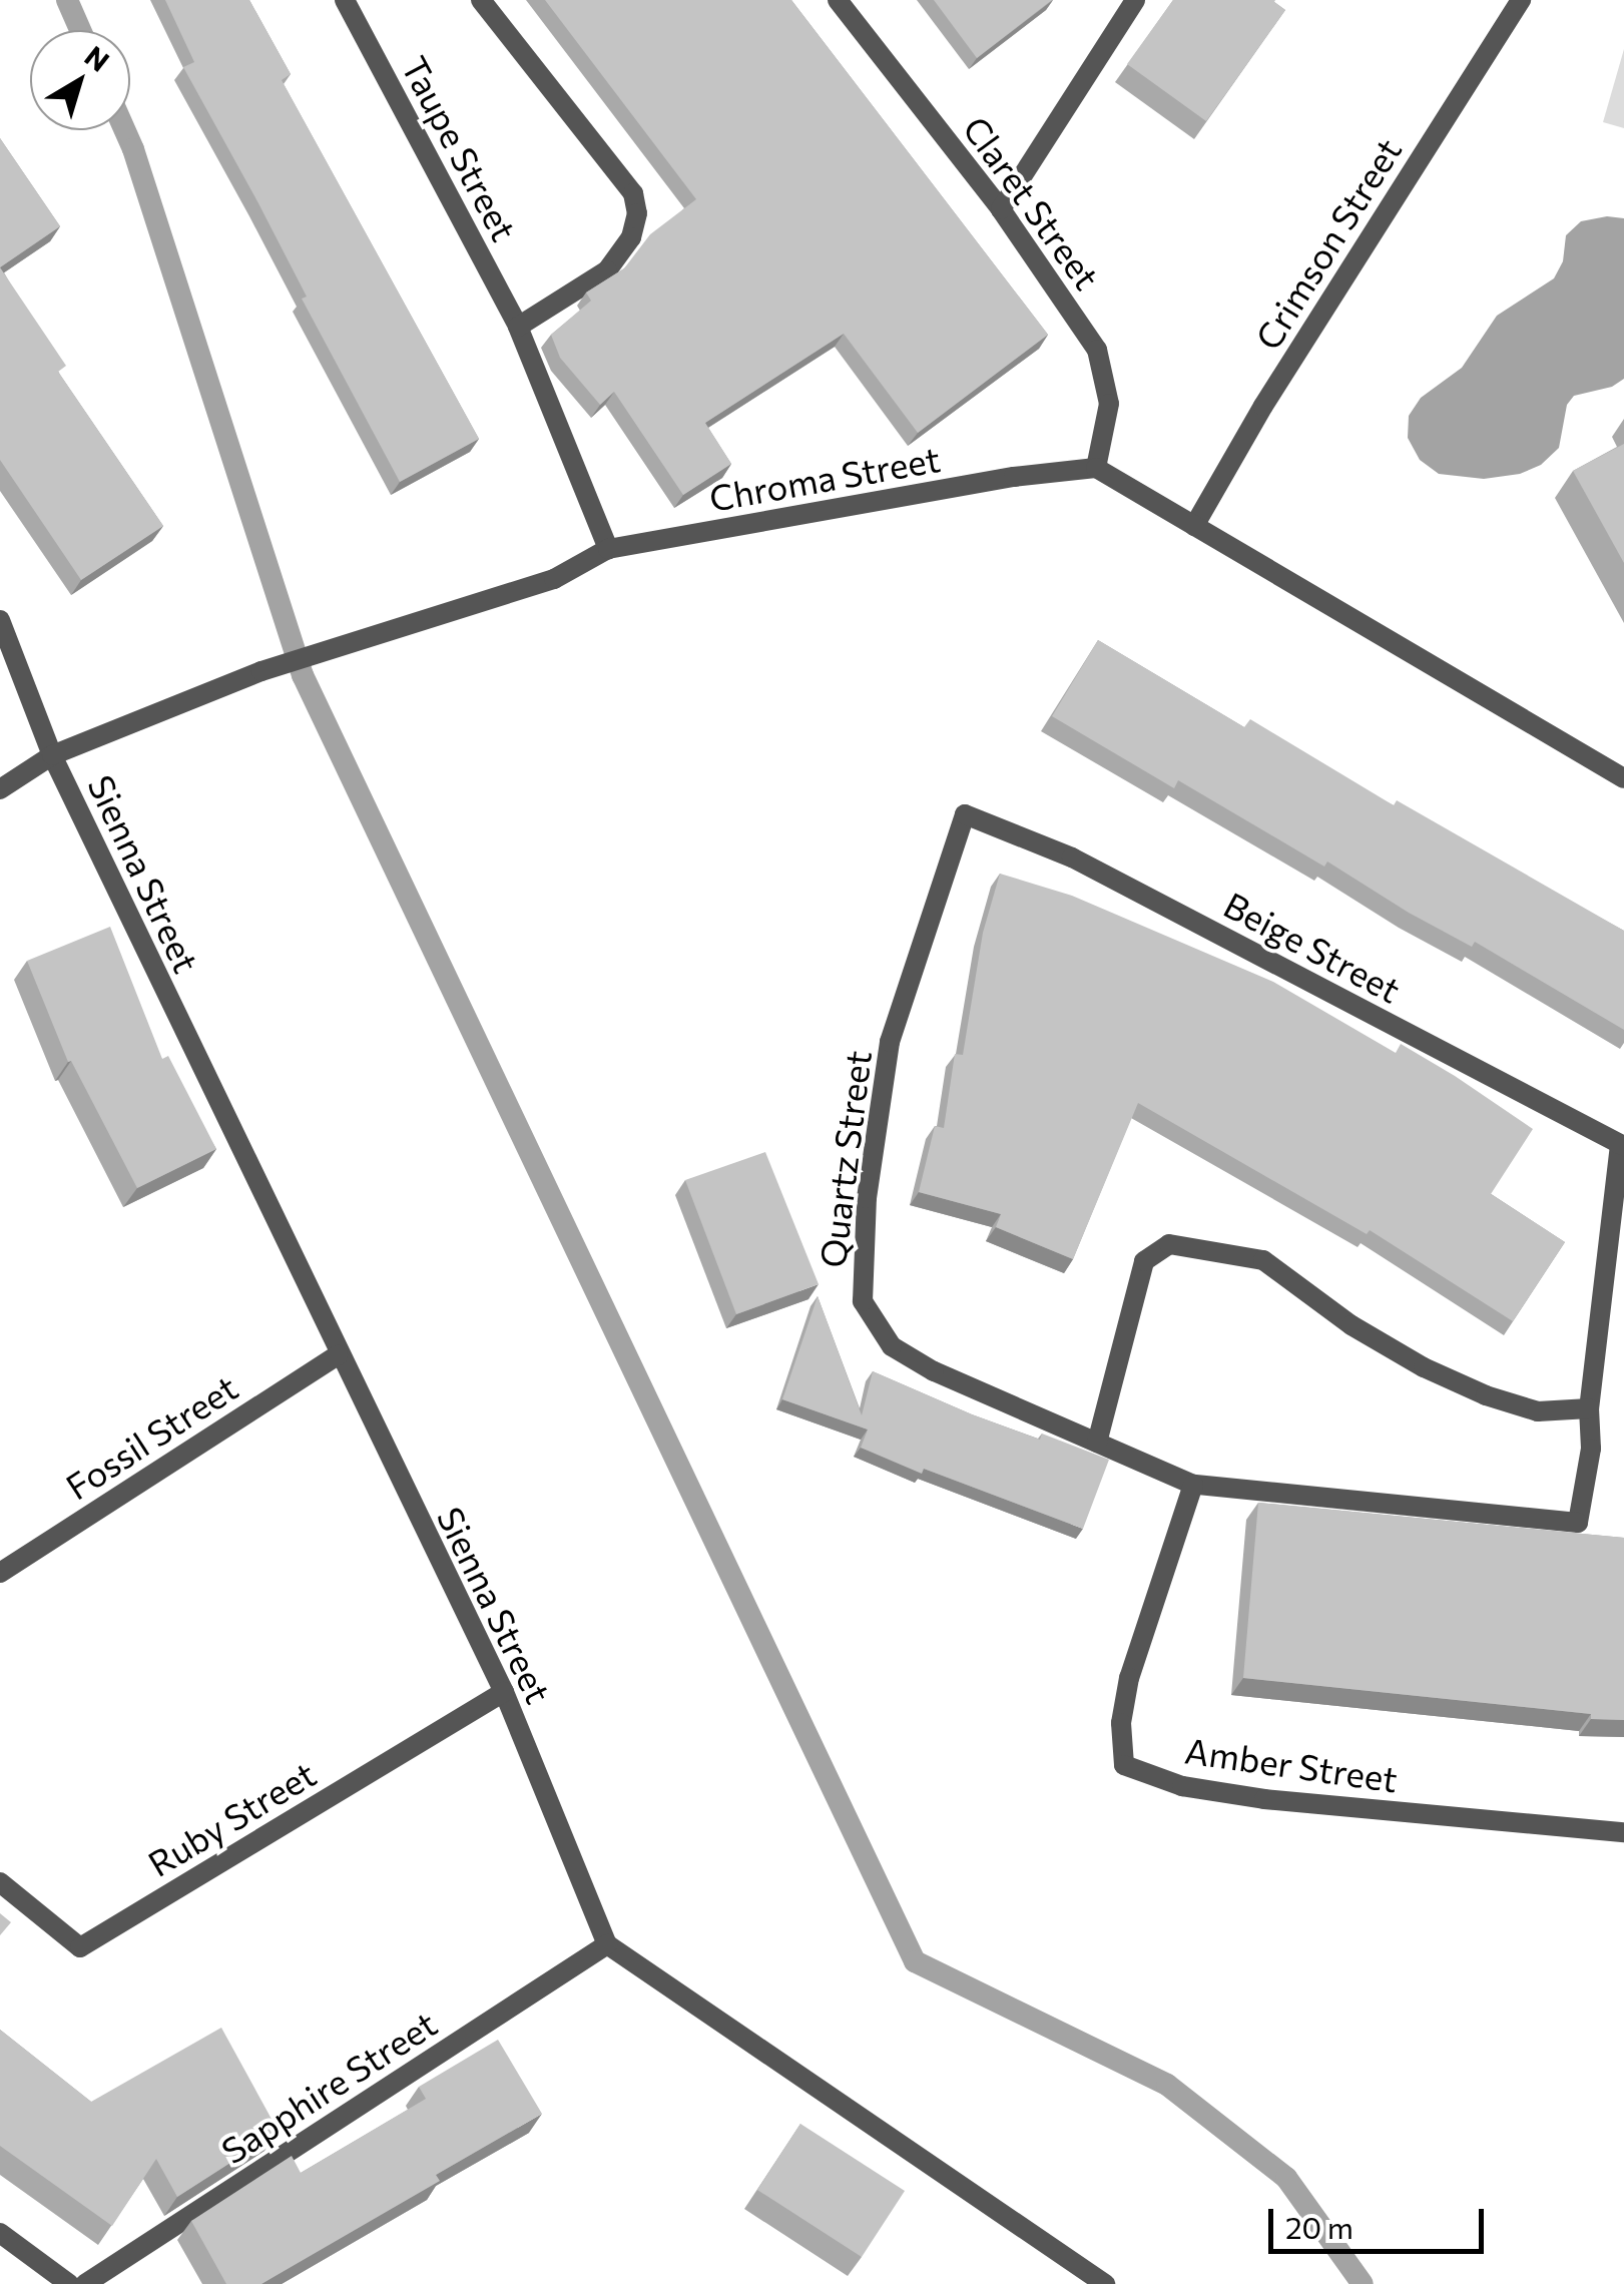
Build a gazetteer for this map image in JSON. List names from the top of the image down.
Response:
{
  "streets": {
    "street": [
      "Taupe Street",
      "Claret Street",
      "Crimson Street",
      "Chroma Street",
      "Sienna Street",
      "Beige Street",
      "Quartz Street",
      "Fossil Street",
      "Amber Street",
      "Ruby Street",
      "Sapphire Street"
    ]
  },
  "crossings": [
    ["Taupe Street", "Chroma Street"],
    ["Claret Street", "Chroma Street"],
    ["Chroma Street", "Sienna Street"],
    ["Sienna Street", "Fossil Street"],
    ["Sienna Street", "Ruby Street"],
    ["Sienna Street", "Sapphire Street"],
    ["Beige Street", "Quartz Street"],
    ["Quartz Street", "Amber Street"]
  ],
  "scale_bar": "20 m",
  "north": "top right"
}
